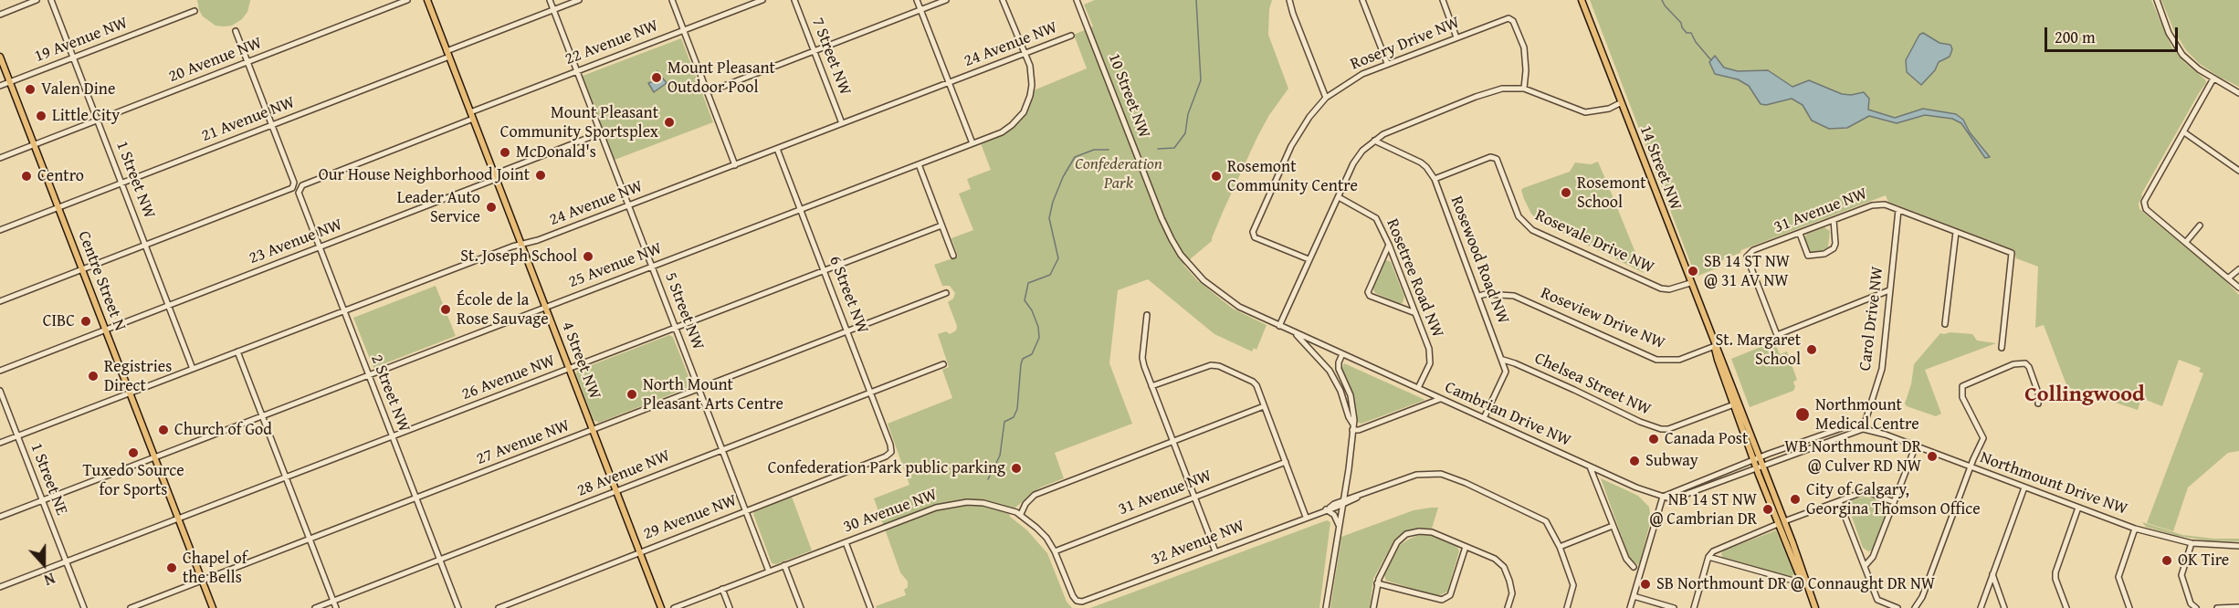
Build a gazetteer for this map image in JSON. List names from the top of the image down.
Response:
{
  "streets": {
    "main road": ["14 Street NW", "Centre Street N", "4 Street NW"],
    "street": [
      "19 Avenue NW",
      "22 Avenue NW",
      "Rosery Drive NW",
      "24 Avenue NW",
      "7 Street NW",
      "20 Avenue NW",
      "10 Street NW",
      "21 Avenue NW",
      "1 Street NW",
      "31 Avenue NW",
      "23 Avenue NW",
      "Rosevale Drive NW",
      "Rosewood Road NW",
      "25 Avenue NW",
      "Rosetree Road NW",
      "6 Street NW",
      "5 Street NW",
      "Roseview Drive NW",
      "Carol Drive NW",
      "26 Avenue NW",
      "Chelsea Street NW",
      "2 Street NW",
      "Cambrian Drive NW",
      "27 Avenue NW",
      "28 Avenue NW",
      "1 Street NE",
      "Northmount Drive NW",
      "30 Avenue NW",
      "29 Avenue NW",
      "32 Avenue NW"
    ]
  },
  "crossings": [
    ["19 Avenue NW", "1 Street NW"],
    ["19 Avenue NW", "Centre Street N"],
    ["22 Avenue NW", "5 Street NW"],
    ["22 Avenue NW", "4 Street NW"],
    ["24 Avenue NW", "7 Street NW"],
    ["24 Avenue NW", "1 Street NW"],
    ["24 Avenue NW", "25 Avenue NW"],
    ["24 Avenue NW", "Centre Street N"],
    ["24 Avenue NW", "6 Street NW"],
    ["24 Avenue NW", "5 Street NW"],
    ["24 Avenue NW", "4 Street NW"],
    ["24 Avenue NW", "2 Street NW"],
    ["24 Avenue NW", "1 Street NE"],
    ["20 Avenue NW", "1 Street NW"],
    ["20 Avenue NW", "Centre Street N"],
    ["10 Street NW", "Cambrian Drive NW"],
    ["10 Street NW", "32 Avenue NW"],
    ["21 Avenue NW", "1 Street NW"],
    ["21 Avenue NW", "Centre Street N"],
    ["21 Avenue NW", "5 Street NW"],
    ["21 Avenue NW", "4 Street NW"],
    ["14 Street NW", "Rosevale Drive NW"],
    ["14 Street NW", "Roseview Drive NW"],
    ["14 Street NW", "Chelsea Street NW"],
    ["14 Street NW", "Northmount Drive NW"],
    ["1 Street NW", "23 Avenue NW"],
    ["31 Avenue NW", "Carol Drive NW"],
    ["31 Avenue NW", "32 Avenue NW"],
    ["23 Avenue NW", "Centre Street N"],
    ["23 Avenue NW", "5 Street NW"],
    ["23 Avenue NW", "4 Street NW"],
    ["23 Avenue NW", "2 Street NW"],
    ["Rosevale Drive NW", "Rosewood Road NW"],
    ["Rosewood Road NW", "Roseview Drive NW"],
    ["Rosewood Road NW", "Chelsea Street NW"],
    ["Rosewood Road NW", "Cambrian Drive NW"],
    ["25 Avenue NW", "Centre Street N"],
    ["25 Avenue NW", "6 Street NW"],
    ["25 Avenue NW", "5 Street NW"],
    ["25 Avenue NW", "4 Street NW"],
    ["25 Avenue NW", "2 Street NW"],
    ["25 Avenue NW", "1 Street NE"],
    ["Rosetree Road NW", "Cambrian Drive NW"],
    ["Centre Street N", "26 Avenue NW"],
    ["Centre Street N", "27 Avenue NW"],
    ["6 Street NW", "26 Avenue NW"],
    ["6 Street NW", "27 Avenue NW"],
    ["6 Street NW", "28 Avenue NW"],
    ["6 Street NW", "29 Avenue NW"],
    ["5 Street NW", "26 Avenue NW"],
    ["5 Street NW", "27 Avenue NW"],
    ["5 Street NW", "28 Avenue NW"],
    ["5 Street NW", "30 Avenue NW"],
    ["5 Street NW", "29 Avenue NW"],
    ["Carol Drive NW", "Northmount Drive NW"],
    ["4 Street NW", "26 Avenue NW"],
    ["4 Street NW", "2 Street NW"],
    ["4 Street NW", "27 Avenue NW"],
    ["4 Street NW", "28 Avenue NW"],
    ["4 Street NW", "29 Avenue NW"],
    ["26 Avenue NW", "2 Street NW"],
    ["26 Avenue NW", "1 Street NE"],
    ["2 Street NW", "27 Avenue NW"],
    ["2 Street NW", "28 Avenue NW"],
    ["Cambrian Drive NW", "Northmount Drive NW"]
  ],
  "districts": ["Collingwood"],
  "parks": ["Confederation Park"],
  "places": [
    "Mount Pleasant Outdoor Pool",
    "Valen Dine",
    "Little City",
    "Mount Pleasant Community Sportsplex",
    "McDonald's",
    "Our House Neighborhood Joint",
    "Centro",
    "Rosemont Community Centre",
    "Rosemont School",
    "Leader Auto Service",
    "St. Joseph School",
    "SB 14 ST NW @ 31 AV NW",
    "École de la Rose Sauvage",
    "CIBC",
    "St. Margaret School",
    "Registries Direct",
    "North Mount Pleasant Arts Centre",
    "Northmount Medical Centre",
    "Church of God",
    "Canada Post",
    "Tuxedo Source for Sports",
    "WB Northmount DR @ Culver RD NW",
    "Subway",
    "Confederation Park public parking",
    "City of Calgary, Georgina Thomson Office",
    "NB 14 ST NW @ Cambrian DR",
    "OK Tire",
    "Chapel of the Bells",
    "SB Northmount DR @ Connaught DR NW"
  ],
  "scale_bar": "200 m",
  "north": "bottom"
}
